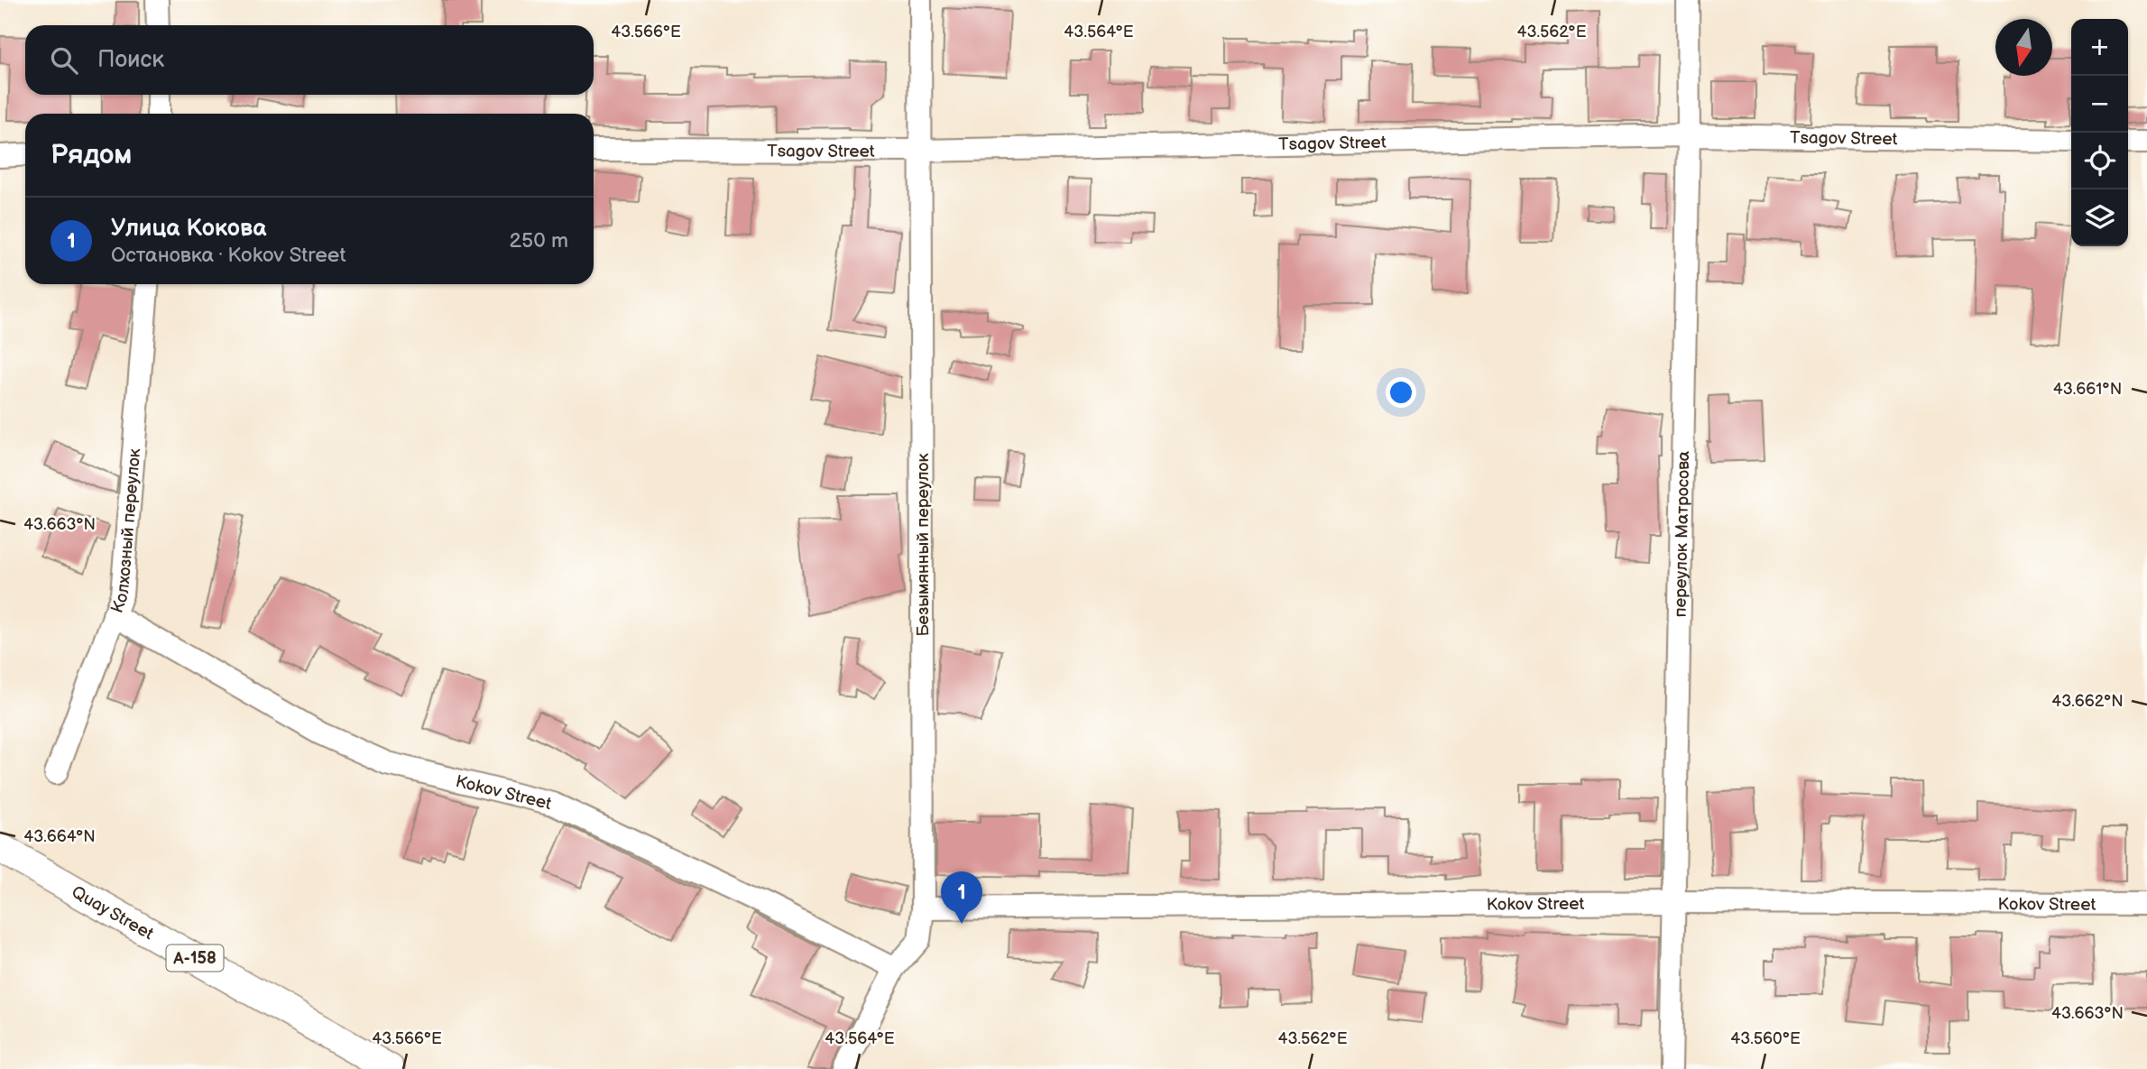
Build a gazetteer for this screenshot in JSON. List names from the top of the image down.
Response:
{
  "streets": {
    "main road": ["Quay Street", "А-158"],
    "street": [
      "Tsagov Street",
      "Колхозный переулок",
      "переулок Матросова",
      "Безымянный переулок",
      "Kokov Street"
    ]
  },
  "crossings": [
    ["Tsagov Street", "переулок Матросова"],
    ["Tsagov Street", "Безымянный переулок"],
    ["Колхозный переулок", "Kokov Street"],
    ["переулок Матросова", "Kokov Street"],
    ["Безымянный переулок", "Kokov Street"]
  ],
  "north": "bottom",
  "page": {
    "map_buttons": ["+", "−"],
    "search": "Поиск",
    "heading": "Рядом",
    "list": [
      {
        "mark": "1",
        "name": "Улица Кокова",
        "note": "Остановка · Kokov Street",
        "value": "250 m"
      }
    ],
    "pins": "1"
  },
  "coordinates": [
    "43.566°E",
    "43.564°E",
    "43.562°E",
    "43.661°N",
    "43.663°N",
    "43.662°N",
    "43.664°N",
    "43.560°E"
  ]
}
